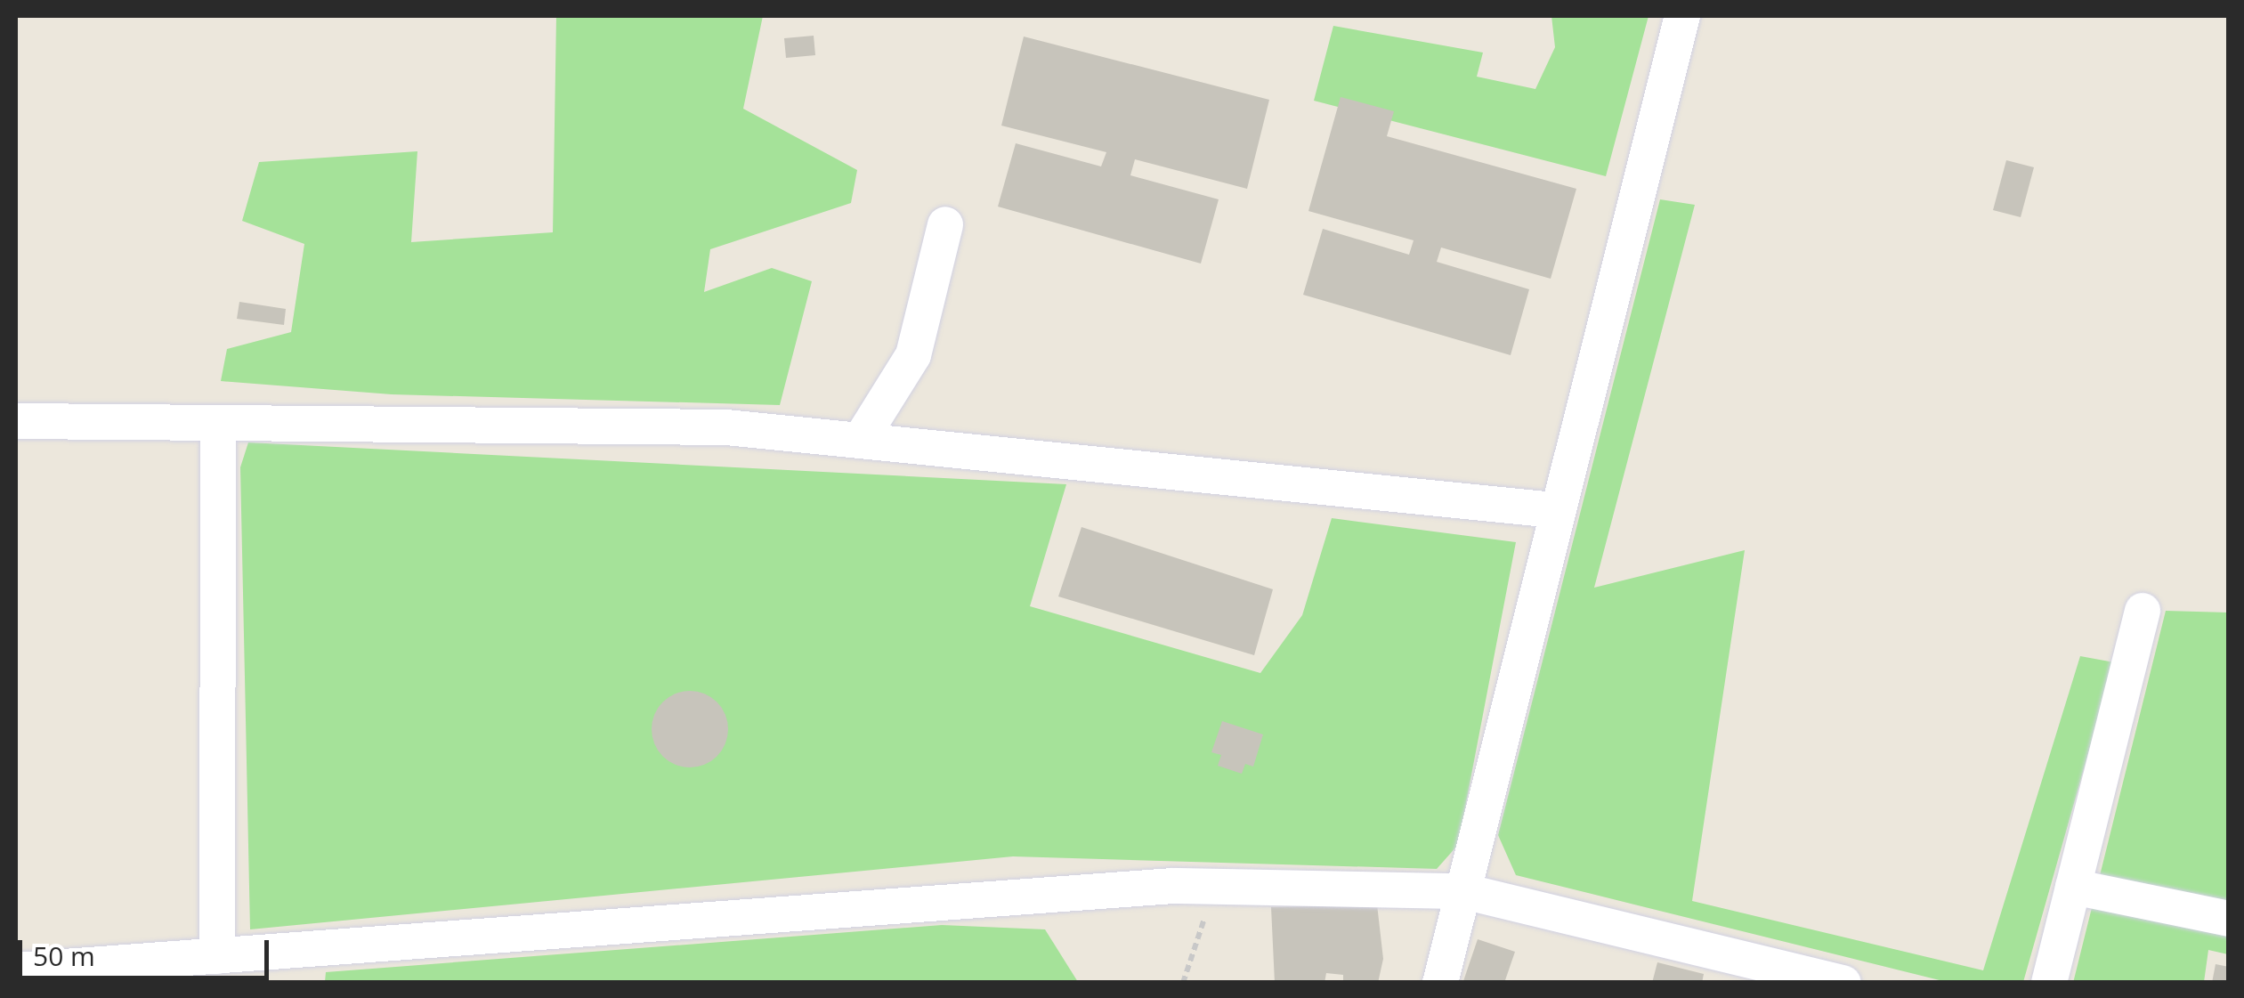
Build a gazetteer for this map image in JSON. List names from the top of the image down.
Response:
{
  "scale_bar": "50 m"
}
